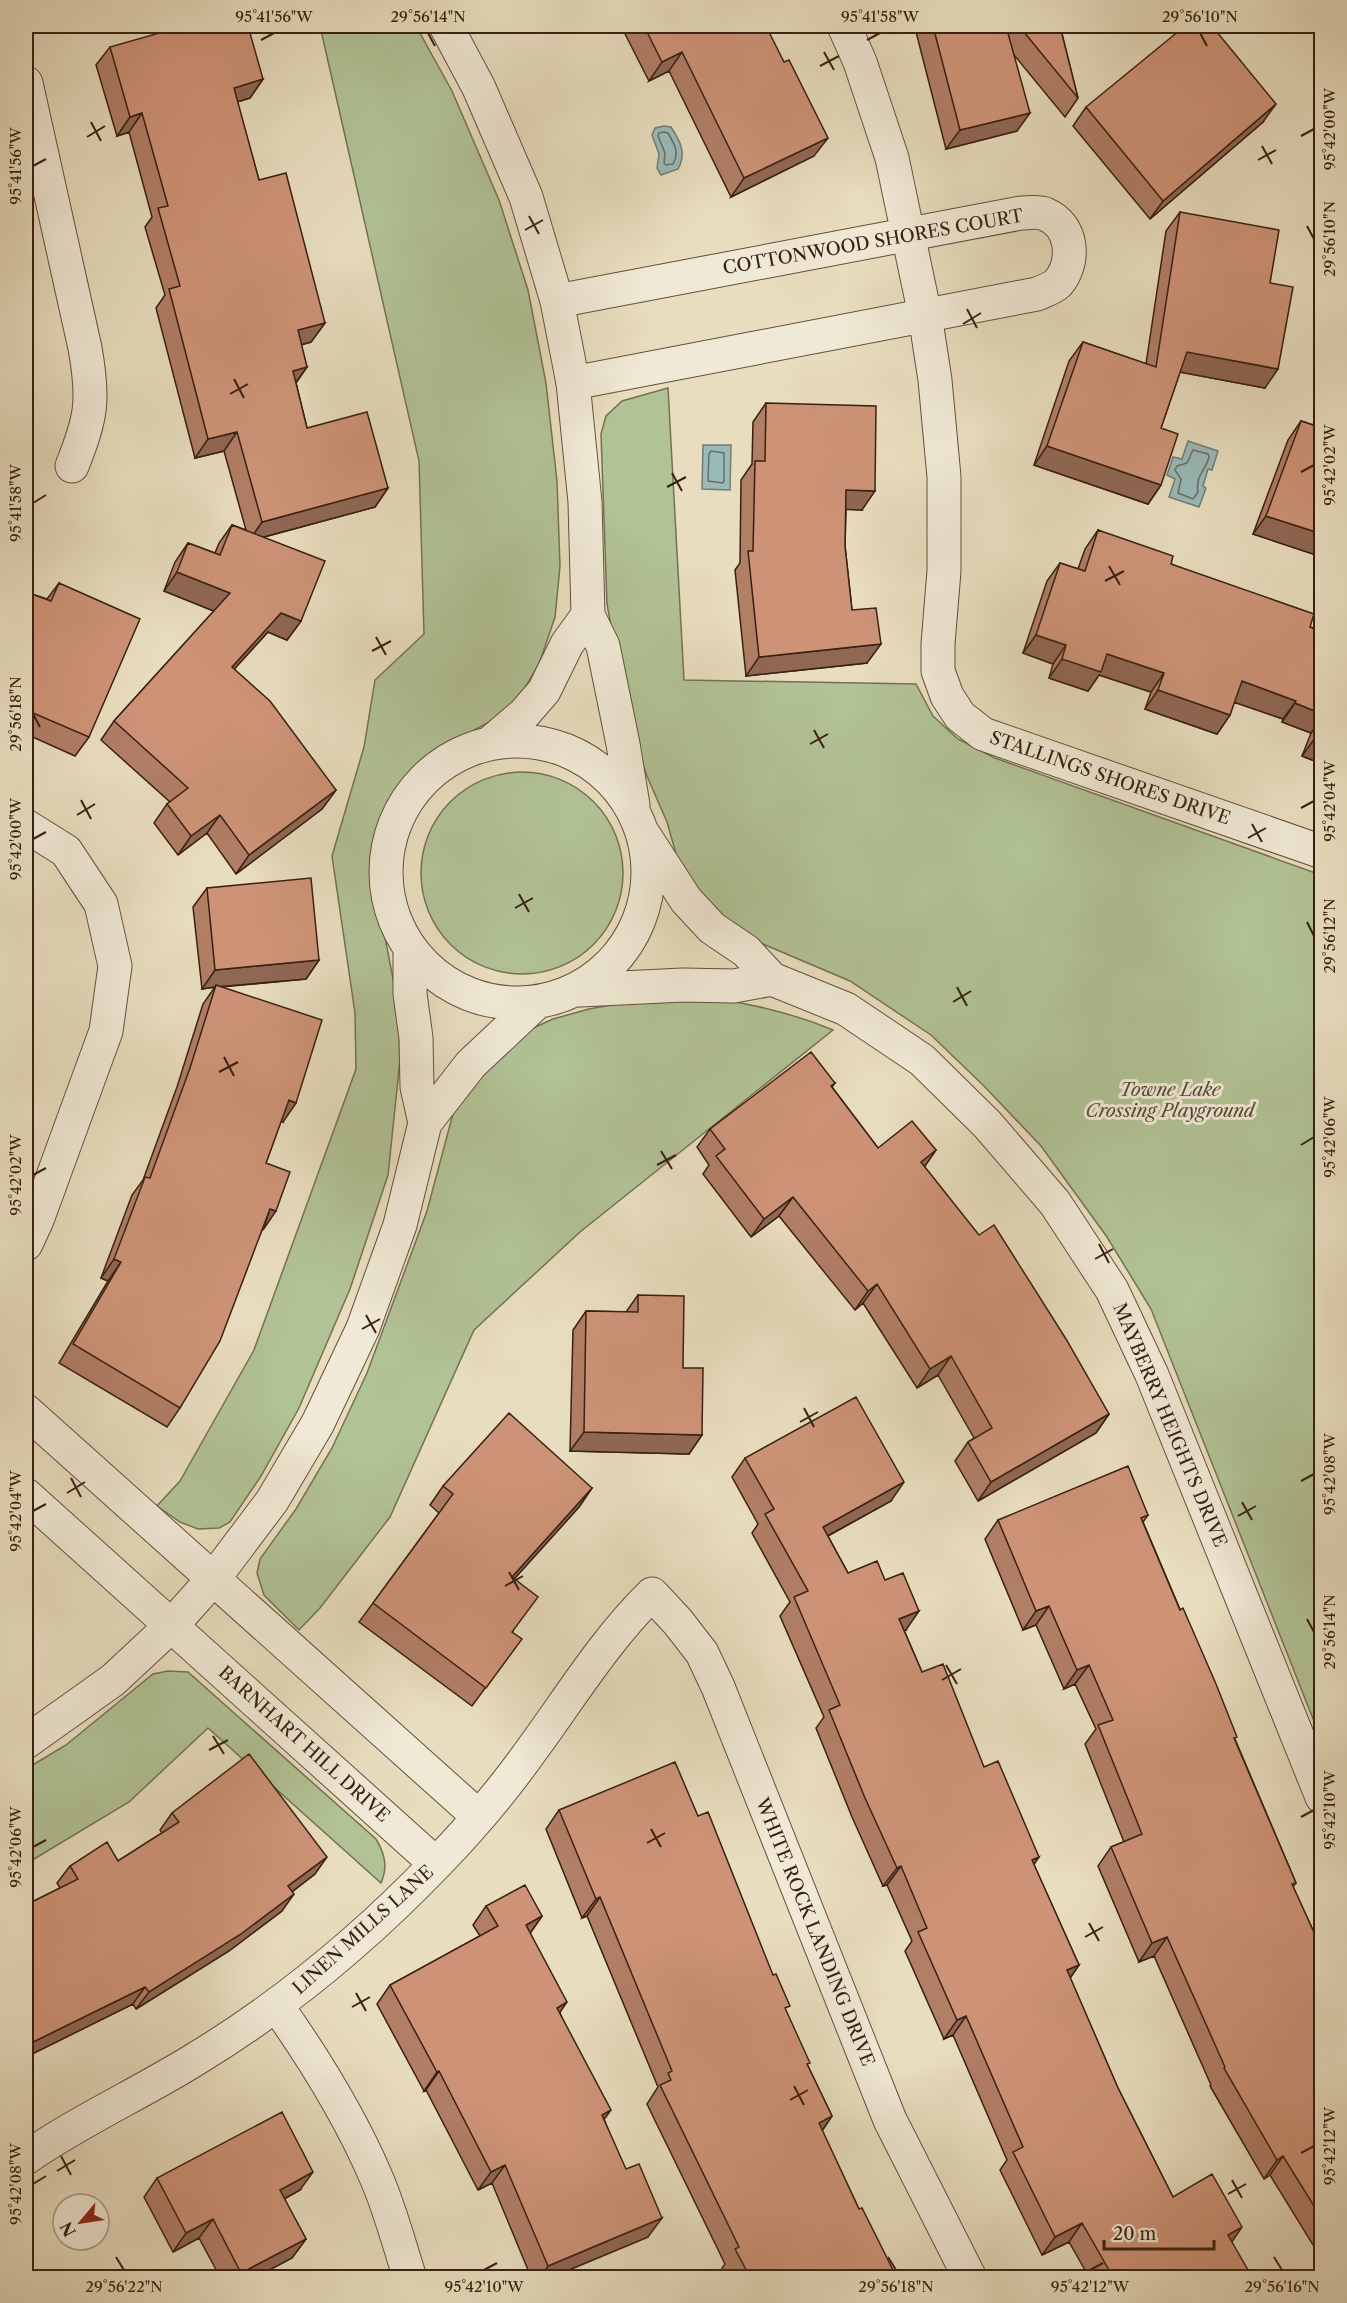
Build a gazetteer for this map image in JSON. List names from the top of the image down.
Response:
{
  "streets": {
    "street": [
      "COTTONWOOD SHORES COURT",
      "STALLINGS SHORES DRIVE",
      "MAYBERRY HEIGHTS DRIVE",
      "BARNHART HILL DRIVE",
      "LINEN MILLS LANE",
      "WHITE ROCK LANDING DRIVE"
    ]
  },
  "crossings": [
    ["COTTONWOOD SHORES COURT", "STALLINGS SHORES DRIVE"],
    ["BARNHART HILL DRIVE", "LINEN MILLS LANE"],
    ["LINEN MILLS LANE", "WHITE ROCK LANDING DRIVE"]
  ],
  "parks": ["Towne Lake Crossing Playground"],
  "scale_bar": "20 m",
  "north": "bottom left",
  "coordinates": [
    "95°41'56\"W",
    "29°56'14\"N",
    "95°41'58\"W",
    "29°56'10\"N",
    "95°42'00\"W",
    "95°42'02\"W",
    "29°56'18\"N",
    "95°42'04\"W",
    "29°56'12\"N",
    "95°42'06\"W",
    "95°42'08\"W",
    "95°42'10\"W",
    "95°42'12\"W",
    "29°56'22\"N",
    "29°56'16\"N"
  ]
}
